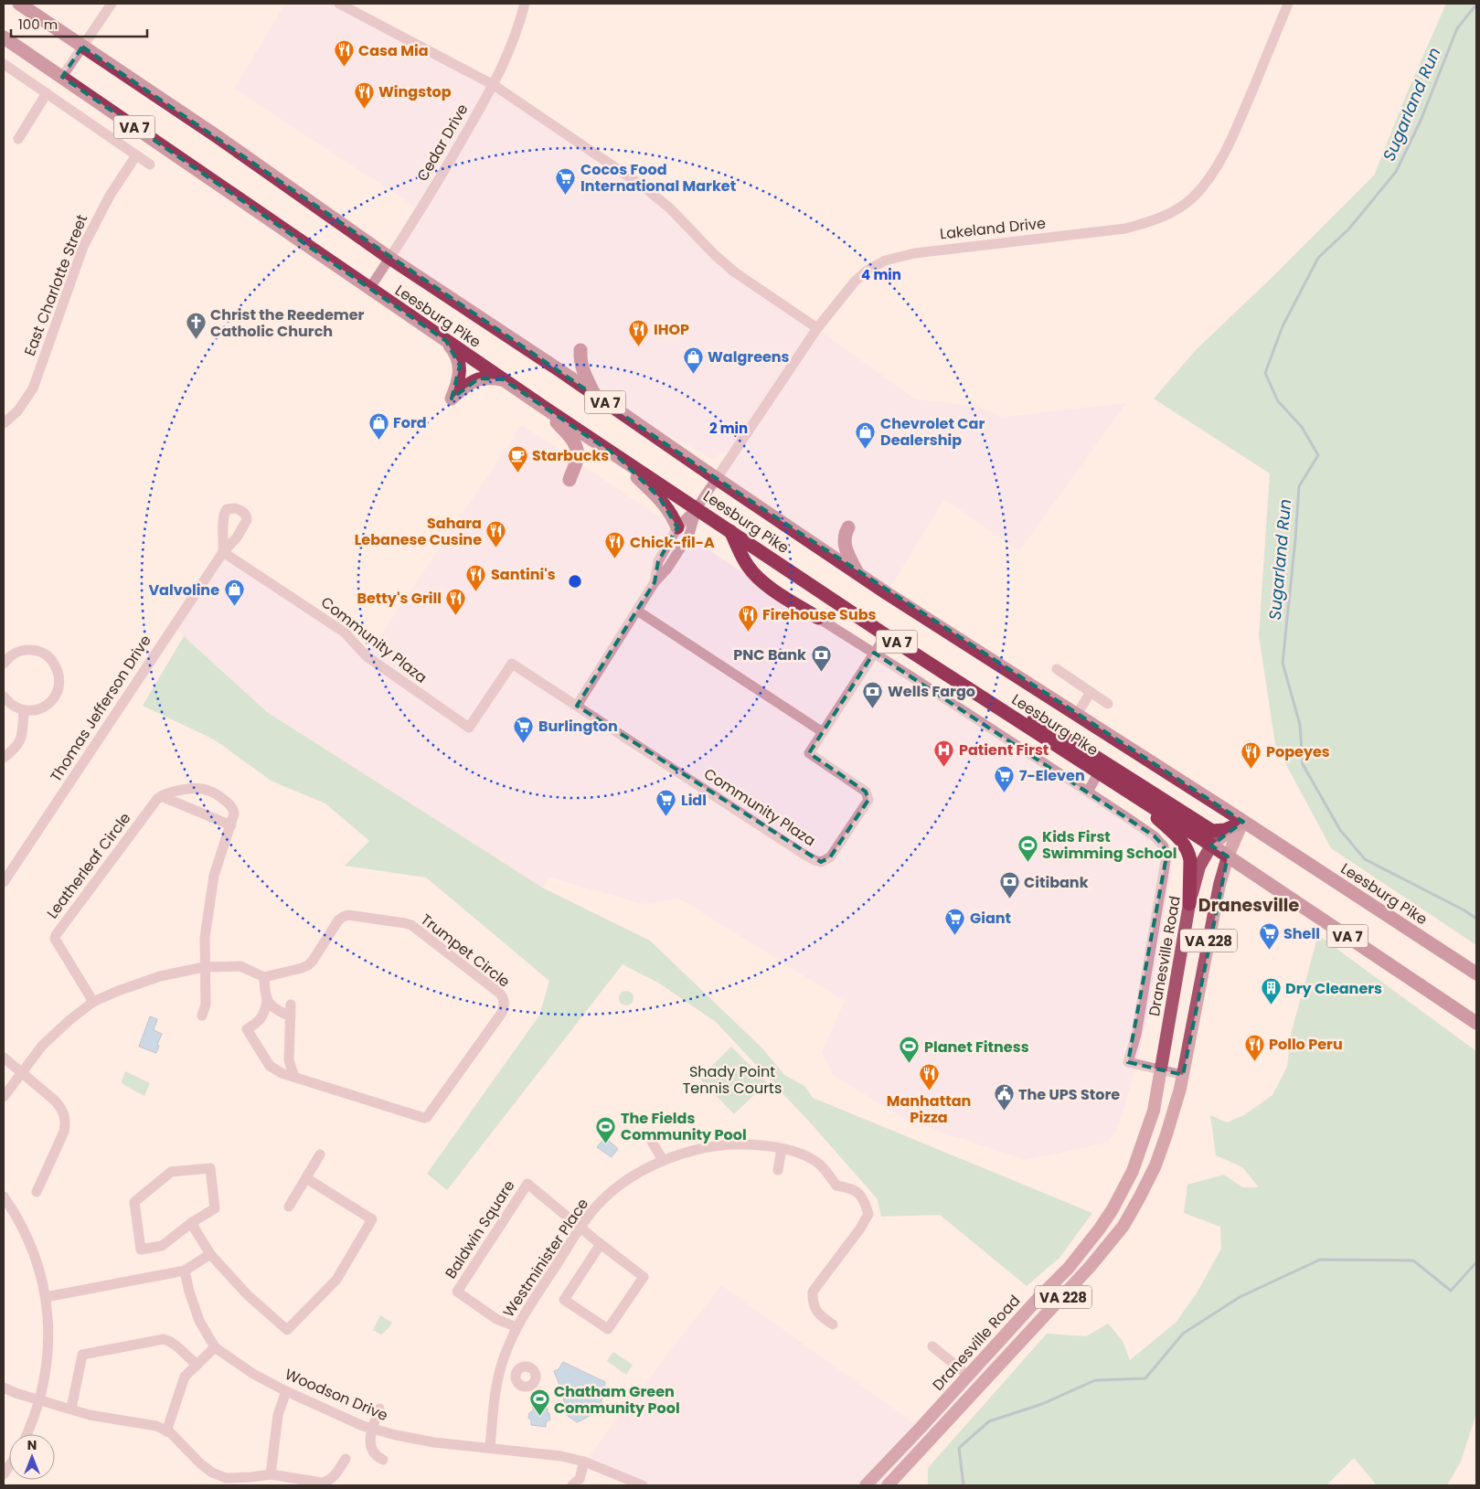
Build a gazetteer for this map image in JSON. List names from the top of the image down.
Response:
{
  "streets": {
    "highway": ["VA 7", "Leesburg Pike"],
    "main road": ["VA 228", "Dranesville Road"],
    "street": [
      "Cedar Drive",
      "Lakeland Drive",
      "East Charlotte Street",
      "Community Plaza",
      "Thomas Jefferson Drive",
      "Leatherleaf Circle",
      "Trumpet Circle",
      "Baldwin Square",
      "Westminister Place",
      "Woodson Drive"
    ]
  },
  "crossings": [
    ["Cedar Drive", "Leesburg Pike"],
    ["Lakeland Drive", "Leesburg Pike"],
    ["Leesburg Pike", "Community Plaza"],
    ["Leesburg Pike", "VA 228"],
    ["Leesburg Pike", "Dranesville Road"],
    ["Community Plaza", "Thomas Jefferson Drive"],
    ["VA 228", "Dranesville Road"],
    ["Baldwin Square", "Westminister Place"],
    ["Westminister Place", "Woodson Drive"]
  ],
  "districts": ["Dranesville"],
  "water": ["Sugarland Run"],
  "parks": ["Shady Point Tennis Courts"],
  "places": {
    "restaurant": [
      "Casa Mia",
      "Wingstop",
      "IHOP",
      "Sahara Lebanese Cusine",
      "Chick-fil-A",
      "Santini's",
      "Betty's Grill",
      "Firehouse Subs",
      "Popeyes",
      "Pollo Peru",
      "Manhattan Pizza"
    ],
    "supermarket": [
      "Cocos Food International Market",
      "Burlington",
      "7-Eleven",
      "Lidl",
      "Giant",
      "Shell"
    ],
    "church": ["Christ the Reedemer Catholic Church"],
    "shop": [
      "Walgreens",
      "Ford",
      "Chevrolet Car Dealership",
      "Valvoline"
    ],
    "cafe": ["Starbucks"],
    "bank": ["PNC Bank", "Wells Fargo", "Citibank"],
    "hospital": ["Patient First"],
    "sports": [
      "Kids First Swimming School",
      "Planet Fitness",
      "The Fields Community Pool",
      "Chatham Green Community Pool"
    ],
    "building": ["Dry Cleaners"],
    "public building": ["The UPS Store"]
  },
  "scale_bar": "100 m",
  "north": "top",
  "rings": ["4 min", "2 min"]
}
